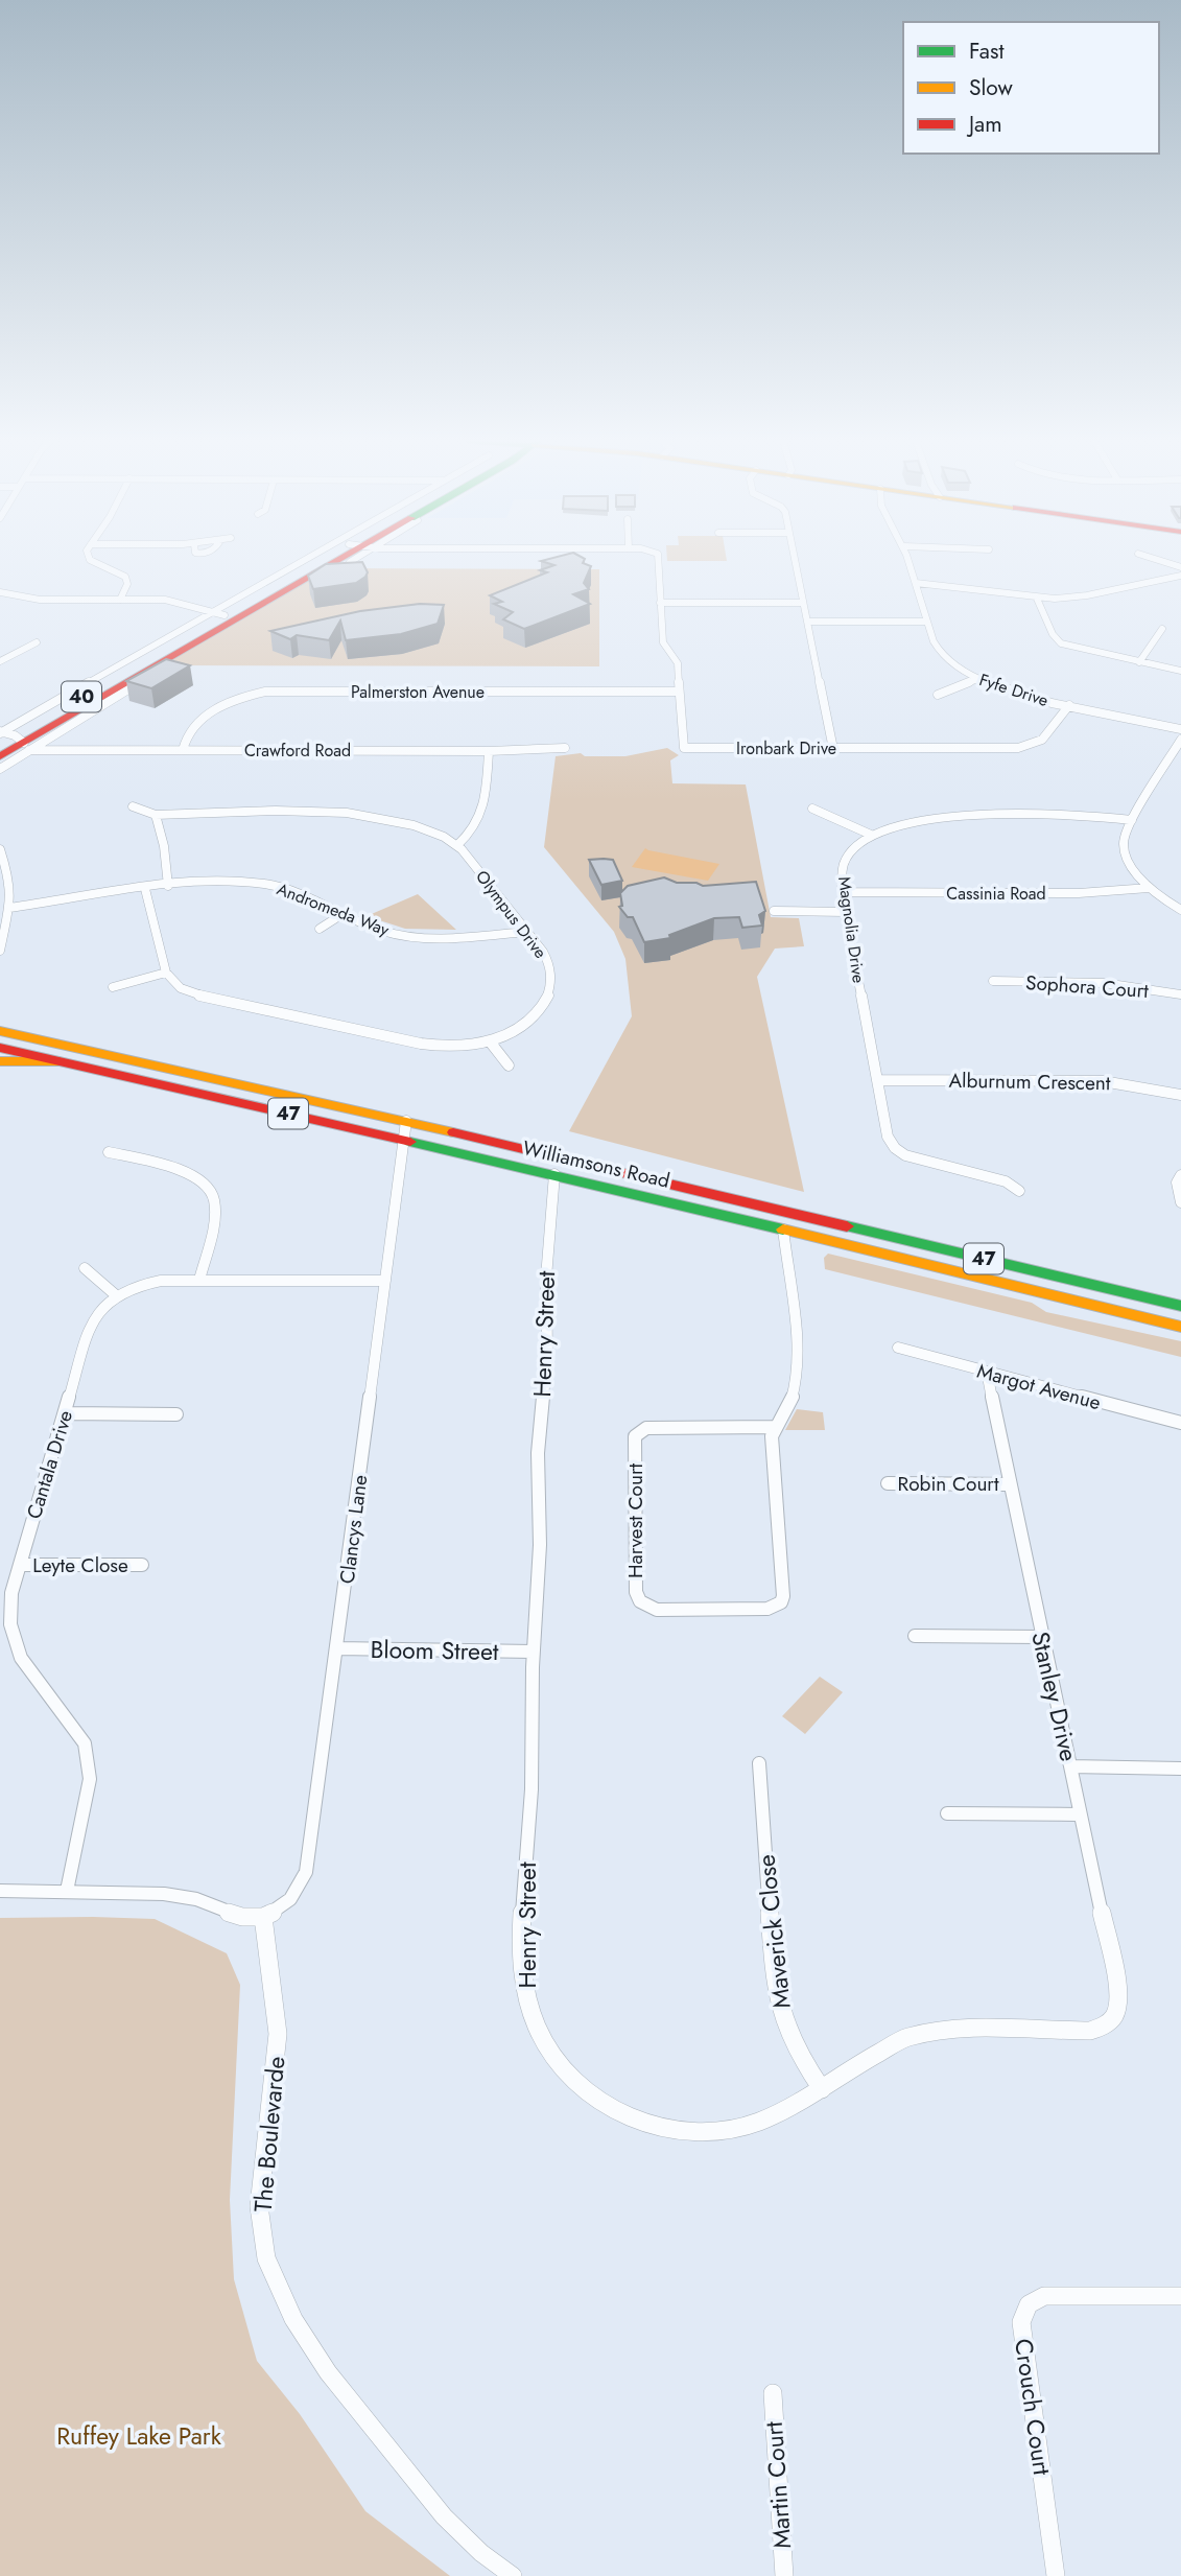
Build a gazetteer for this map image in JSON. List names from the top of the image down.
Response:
{
  "streets": {
    "main road": ["40", "47", "Williamsons Road"],
    "street": [
      "Fyfe Drive",
      "Palmerston Avenue",
      "Ironbark Drive",
      "Crawford Road",
      "Cassinia Road",
      "Andromeda Way",
      "Olympus Drive",
      "Magnolia Drive",
      "Sophora Court",
      "Alburnum Crescent",
      "Henry Street",
      "Margot Avenue",
      "Cantala Drive",
      "Robin Court",
      "Harvest Court",
      "Clancys Lane",
      "Leyte Close",
      "Bloom Street",
      "Stanley Drive",
      "Maverick Close",
      "The Boulevarde",
      "Crouch Court",
      "Martin Court"
    ]
  },
  "crossings": [
    ["Fyfe Drive", "Ironbark Drive"],
    ["Palmerston Avenue", "Ironbark Drive"],
    ["Palmerston Avenue", "Crawford Road"],
    ["40", "Crawford Road"],
    ["Cassinia Road", "Magnolia Drive"],
    ["Andromeda Way", "Olympus Drive"],
    ["Magnolia Drive", "Alburnum Crescent"],
    ["Williamsons Road", "Henry Street"],
    ["Williamsons Road", "Harvest Court"],
    ["Williamsons Road", "Clancys Lane"],
    ["Henry Street", "Bloom Street"],
    ["Henry Street", "Stanley Drive"],
    ["Henry Street", "Maverick Close"],
    ["Margot Avenue", "Stanley Drive"],
    ["Cantala Drive", "Clancys Lane"],
    ["Cantala Drive", "Leyte Close"],
    ["Robin Court", "Stanley Drive"],
    ["Clancys Lane", "Bloom Street"],
    ["Clancys Lane", "The Boulevarde"]
  ],
  "parks": ["Ruffey Lake Park"],
  "legend": ["Fast", "Slow", "Jam"]
}
